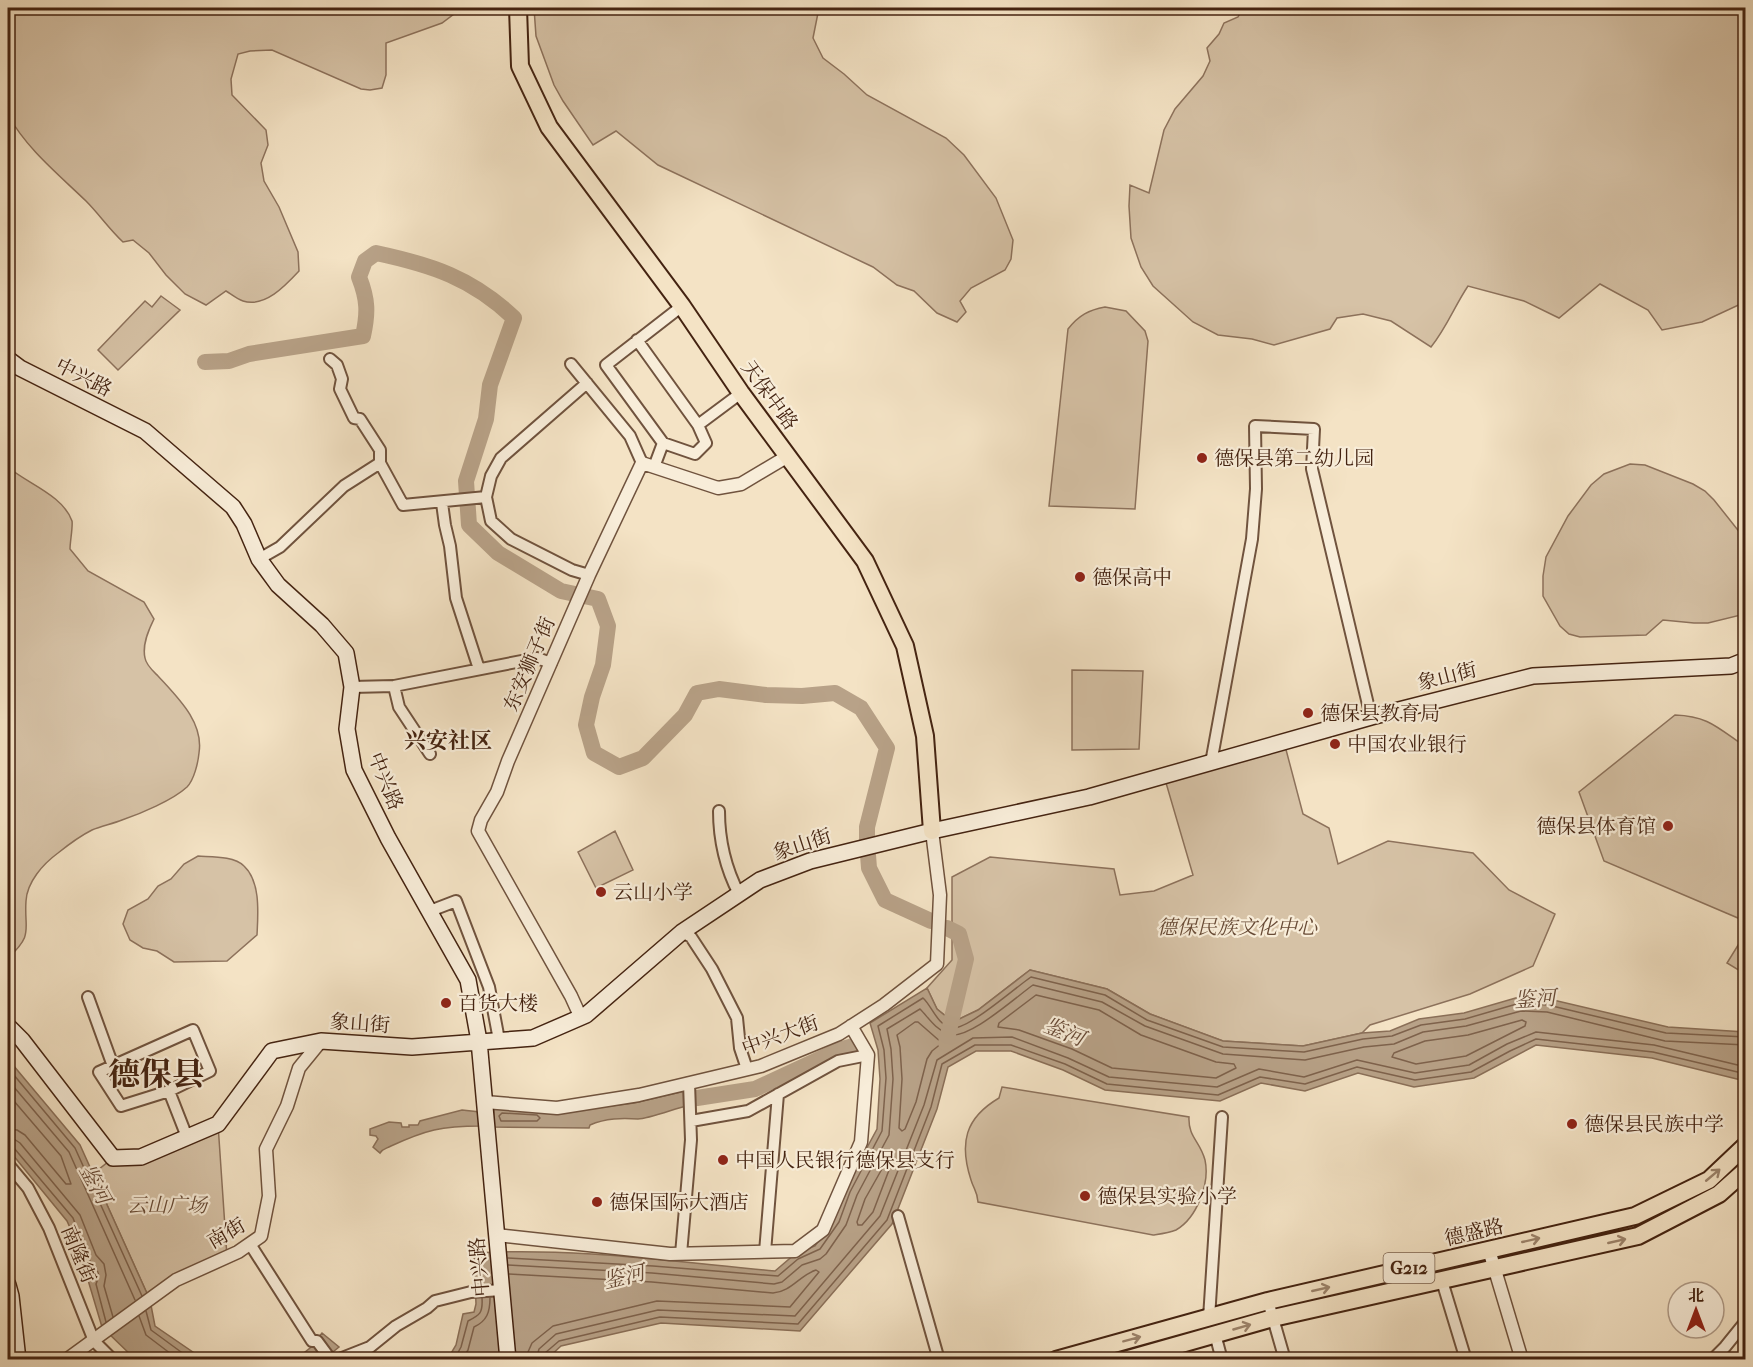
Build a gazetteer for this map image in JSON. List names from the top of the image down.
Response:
{
  "streets": {
    "main road": [
      "中兴路",
      "天保中路",
      "象山街",
      "德盛路",
      "G212"
    ],
    "street": [
      "东安狮子街",
      "中兴大街",
      "南街",
      "南隆街"
    ]
  },
  "crossings": [
    ["中兴路", "象山街"],
    ["中兴路", "中兴大街"],
    ["天保中路", "象山街"],
    ["天保中路", "中兴大街"],
    ["东安狮子街", "象山街"],
    ["象山街", "中兴大街"],
    ["象山街", "南街"],
    ["南街", "南隆街"]
  ],
  "districts": ["兴安社区", "德保县"],
  "water": ["鉴河"],
  "parks": ["德保民族文化中心", "云山广场"],
  "places": [
    "德保县第二幼儿园",
    "德保高中",
    "德保县教育局",
    "中国农业银行",
    "德保县体育馆",
    "云山小学",
    "百货大楼",
    "德保县民族中学",
    "中国人民银行德保县支行",
    "德保县实验小学",
    "德保国际大酒店"
  ],
  "north": "top"
}
